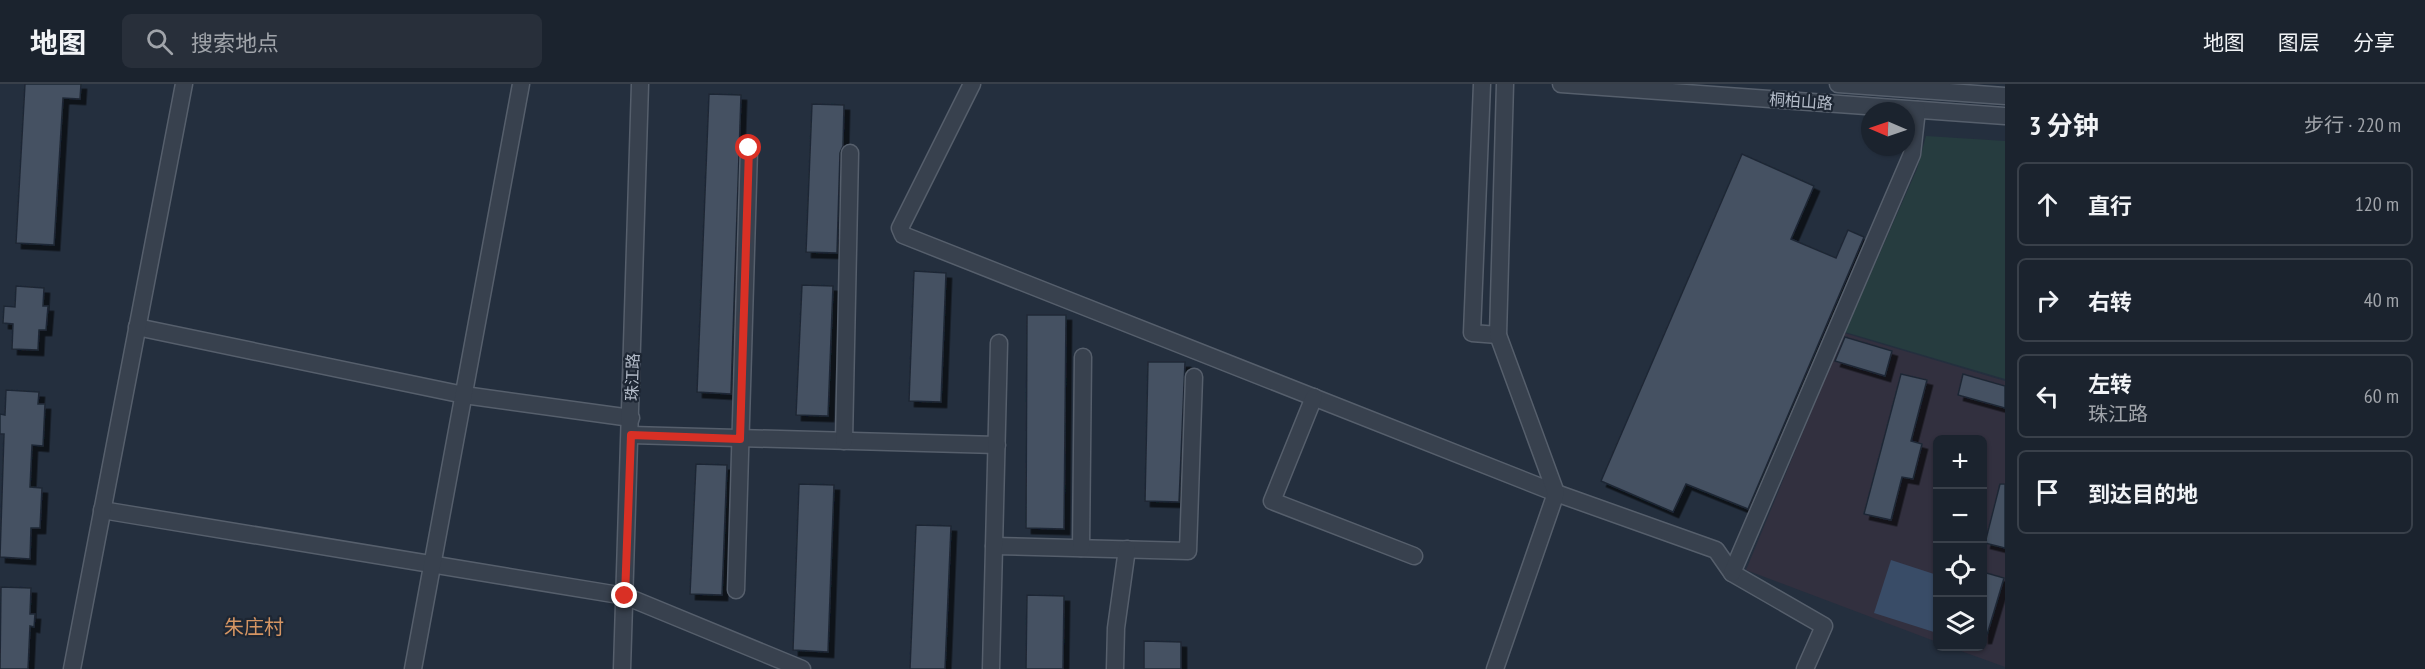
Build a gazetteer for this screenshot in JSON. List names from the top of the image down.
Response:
{
  "streets": {
    "street": ["桐柏山路", "珠江路"]
  },
  "districts": ["朱庄村"],
  "north": "left",
  "page": {
    "header": "地图",
    "search": "搜索地点",
    "nav": ["地图", "图层", "分享"],
    "heading": ["3 分钟", "步行 · 220 m"],
    "list": [
      ["直行", "120 m"],
      ["右转", "40 m"],
      ["左转", "珠江路", "60 m"],
      "到达目的地"
    ],
    "map_buttons": ["+", "−"]
  }
}
